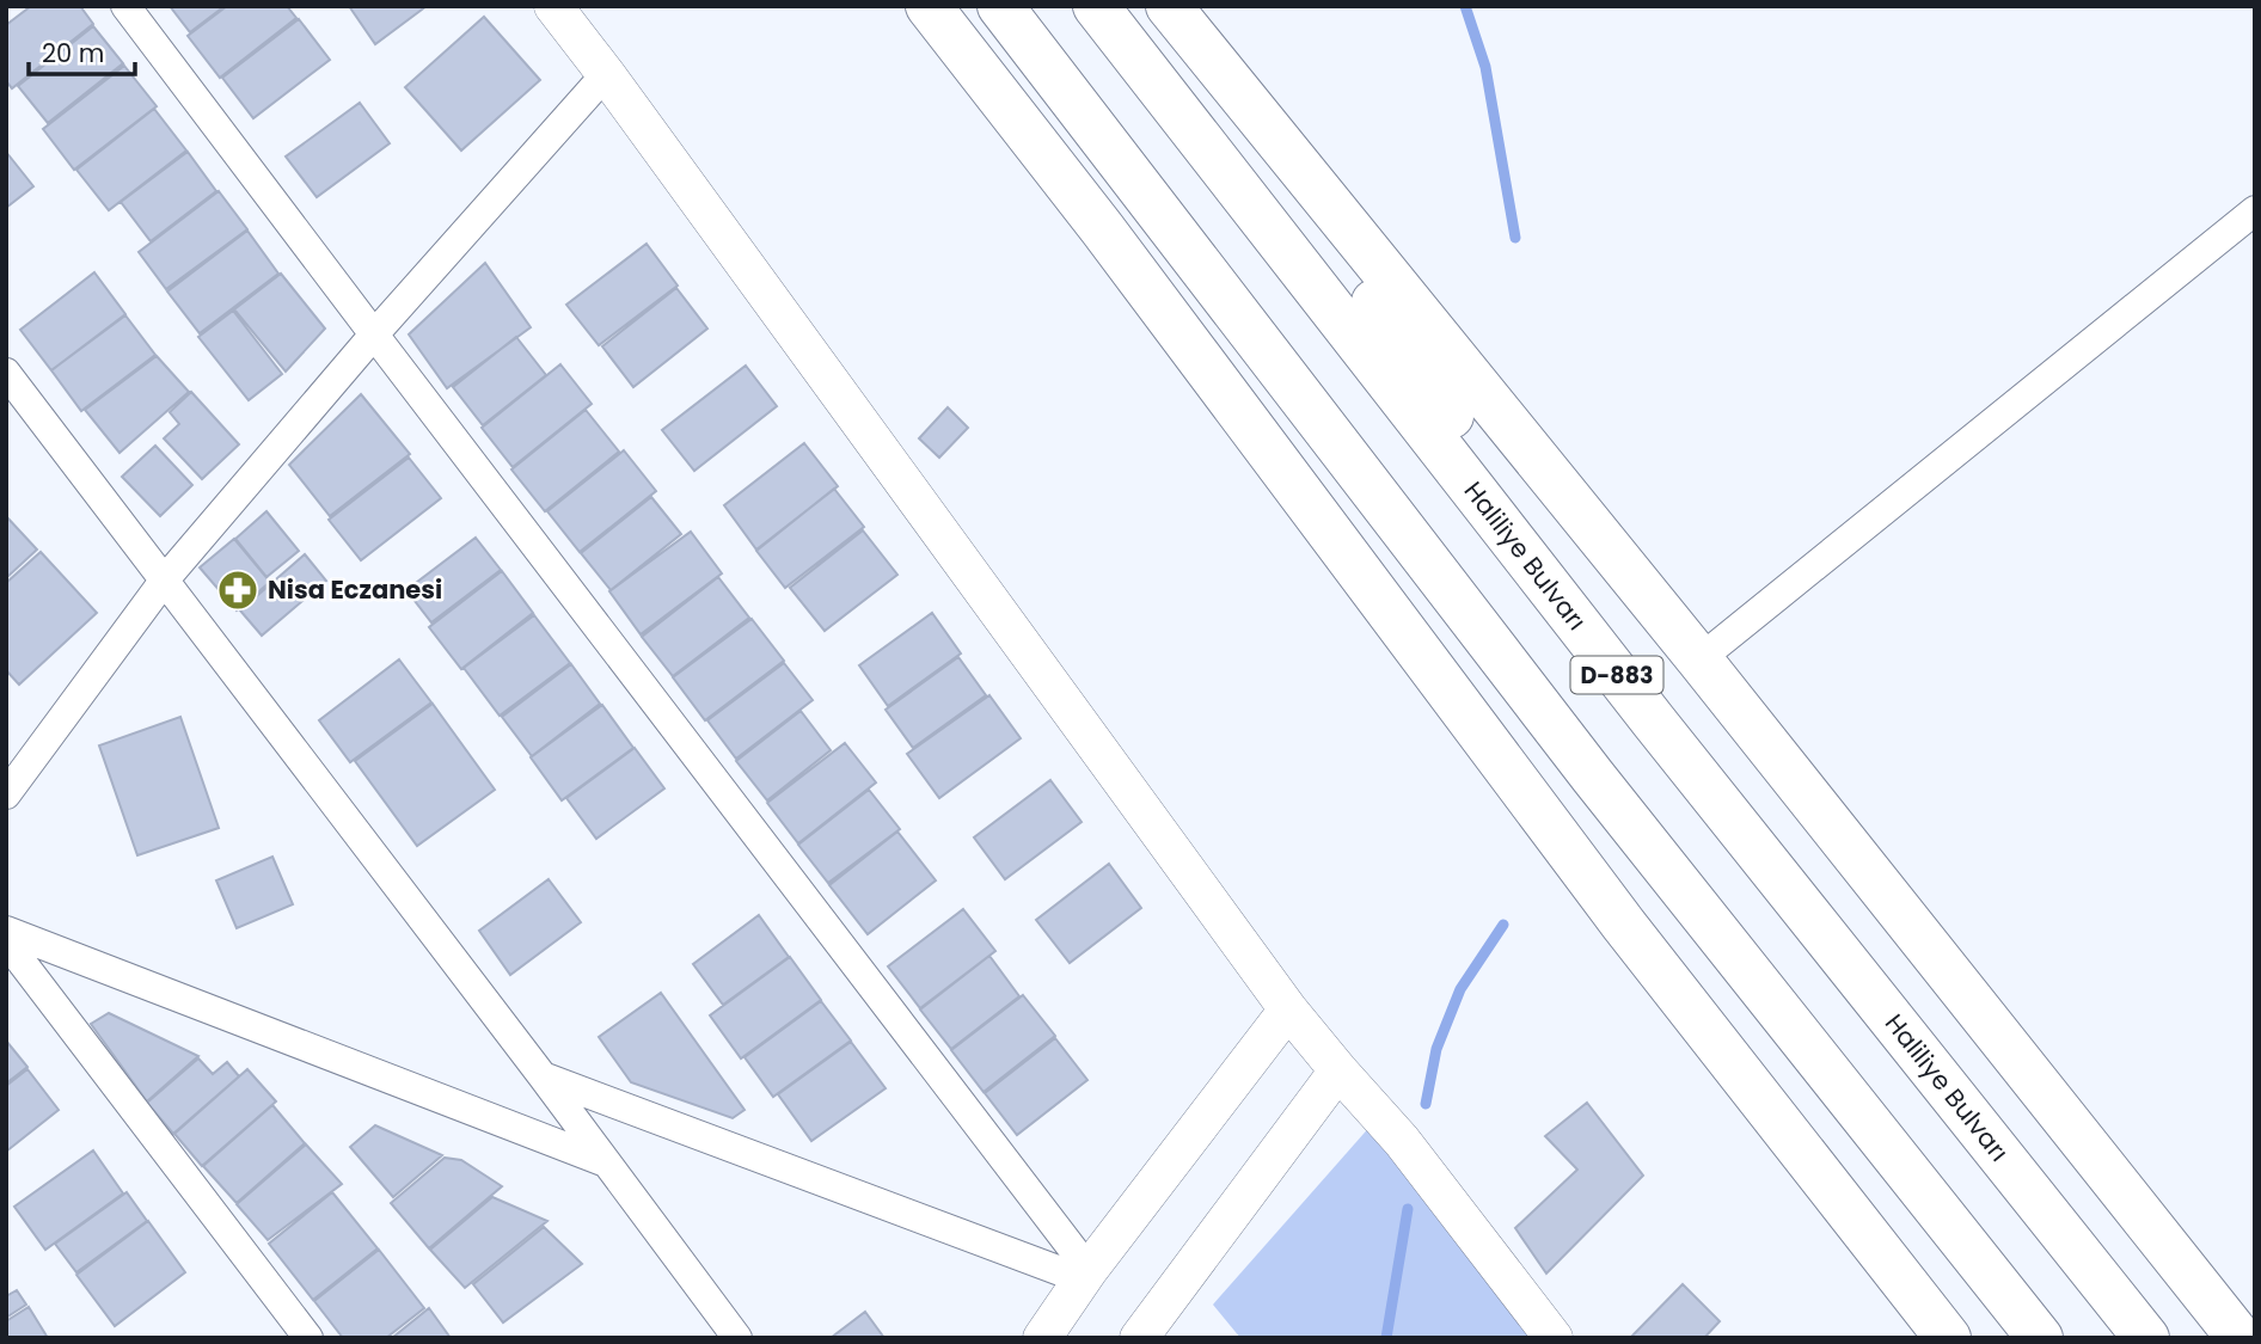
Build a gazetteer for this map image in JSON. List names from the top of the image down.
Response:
{
  "streets": {
    "highway": ["Haliliye Bulvarı", "D-883"]
  },
  "places": {
    "pharmacy": ["Nisa Eczanesi"]
  },
  "scale_bar": "20 m"
}
